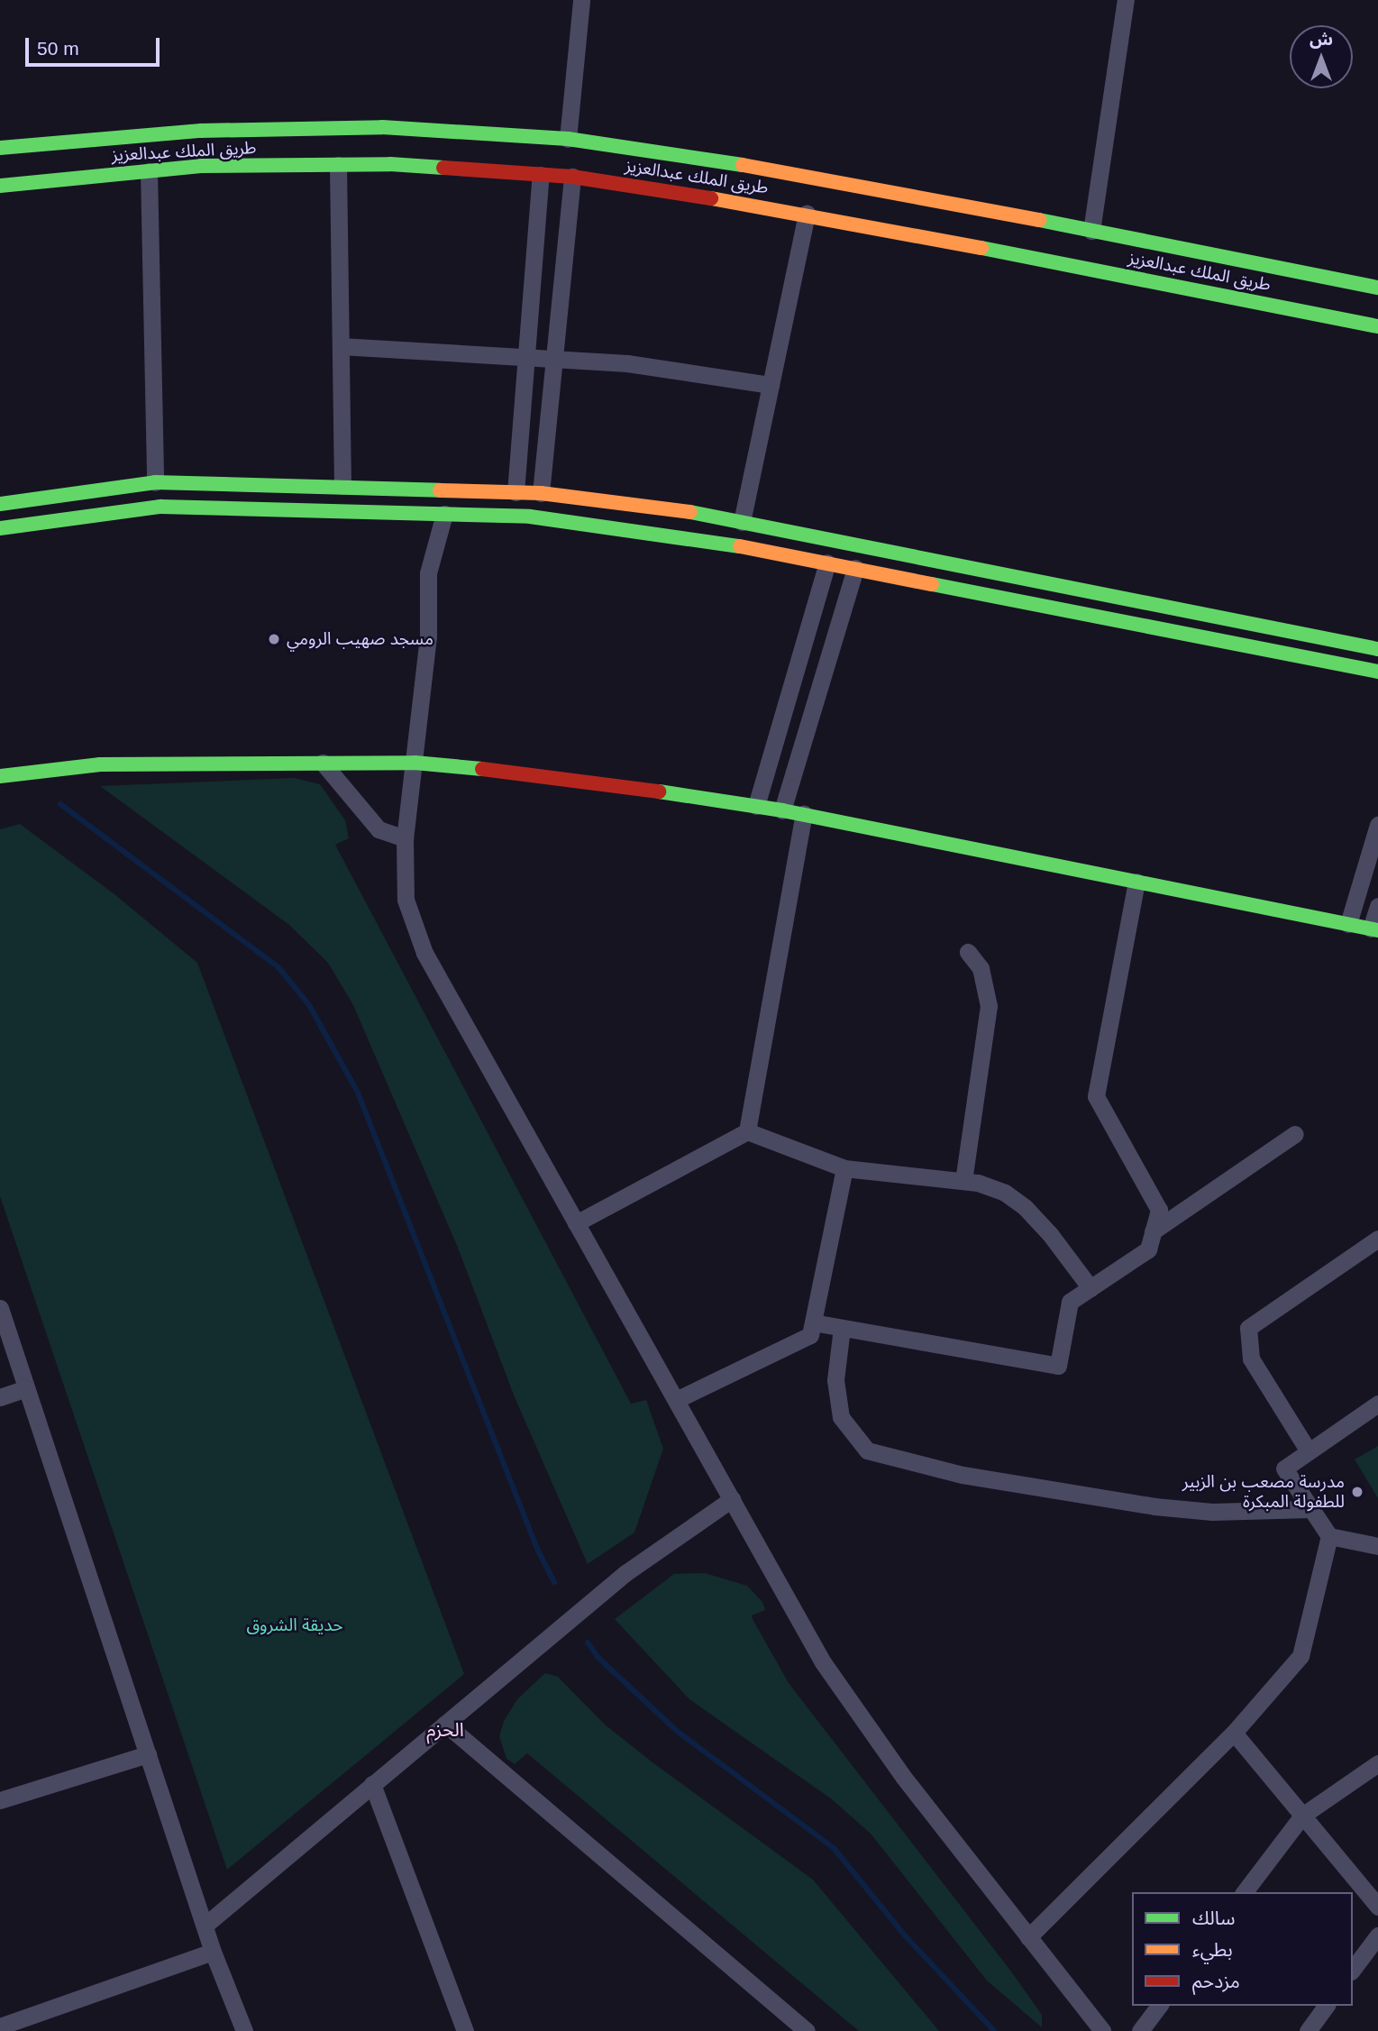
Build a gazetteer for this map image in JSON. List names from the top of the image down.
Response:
{
  "streets": {
    "main road": ["طريق الملك عبدالعزيز"]
  },
  "districts": ["الحزم"],
  "parks": ["حديقة الشروق"],
  "places": ["مسجد صهيب الرومي", "مدرسة مصعب بن الزبير للطفولة المبكرة"],
  "legend": ["سالك", "بطيء", "مزدحم"],
  "scale_bar": "50 m",
  "north": "top"
}
